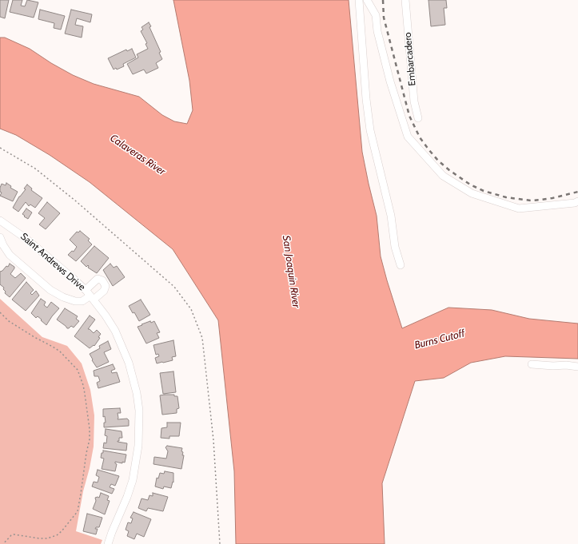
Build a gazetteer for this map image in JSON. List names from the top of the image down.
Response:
{
  "streets": {
    "street": ["Embarcadero", "Saint Andrews Drive"]
  },
  "water": ["Calaveras River", "San Joaquin River", "Burns Cutoff"]
}
